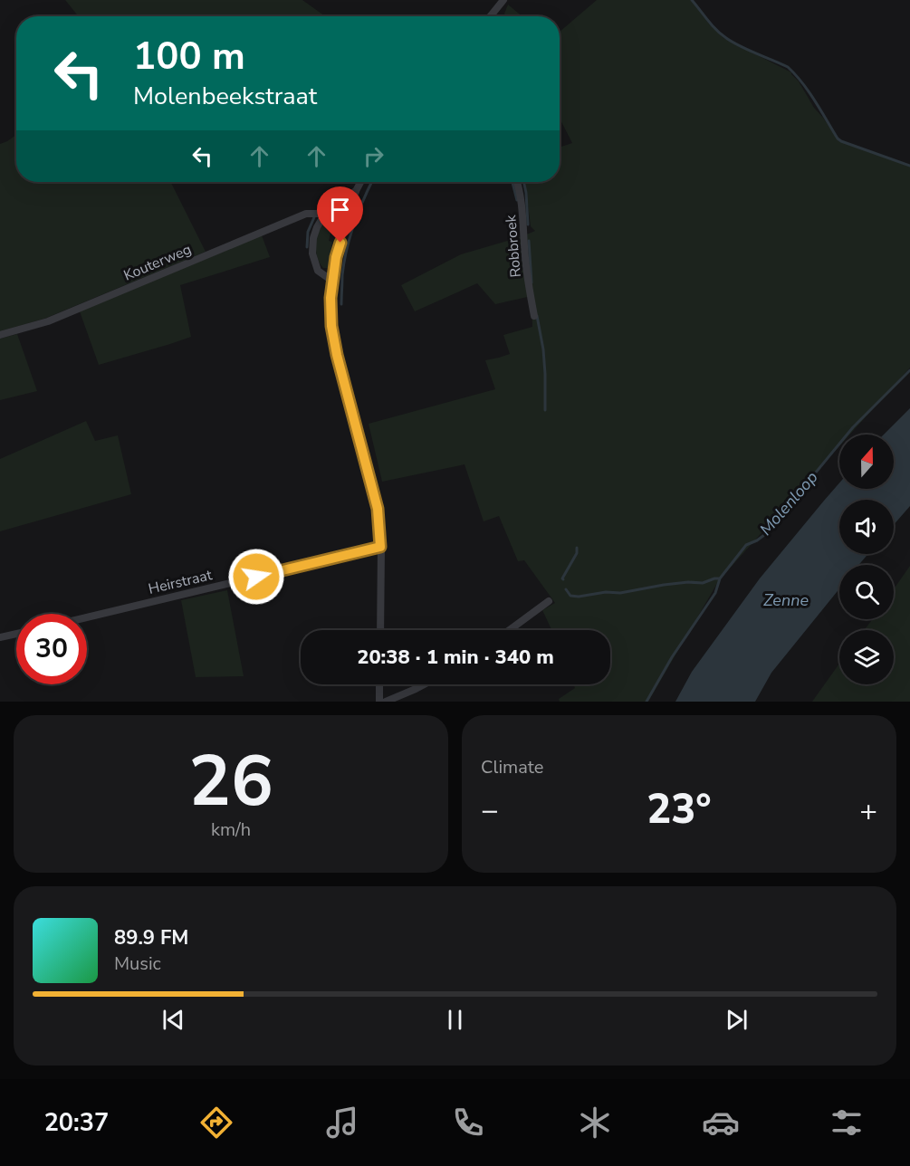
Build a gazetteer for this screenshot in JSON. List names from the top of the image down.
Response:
{
  "streets": {
    "street": ["Robbroek", "Kouterweg", "Heirstraat"]
  },
  "water": ["Molenloop", "Zenne"],
  "north": "top",
  "page": {
    "turn": ["100 m", "Molenbeekstraat"],
    "limit": "30",
    "trip": "20:38 · 1 min · 340 m",
    "tile": [
      ["26", "km/h"],
      "Climate"
    ],
    "heat": ["−", "23°", "+"],
    "song": ["89.9 FM", "Music"],
    "tabs": "20:37"
  }
}
